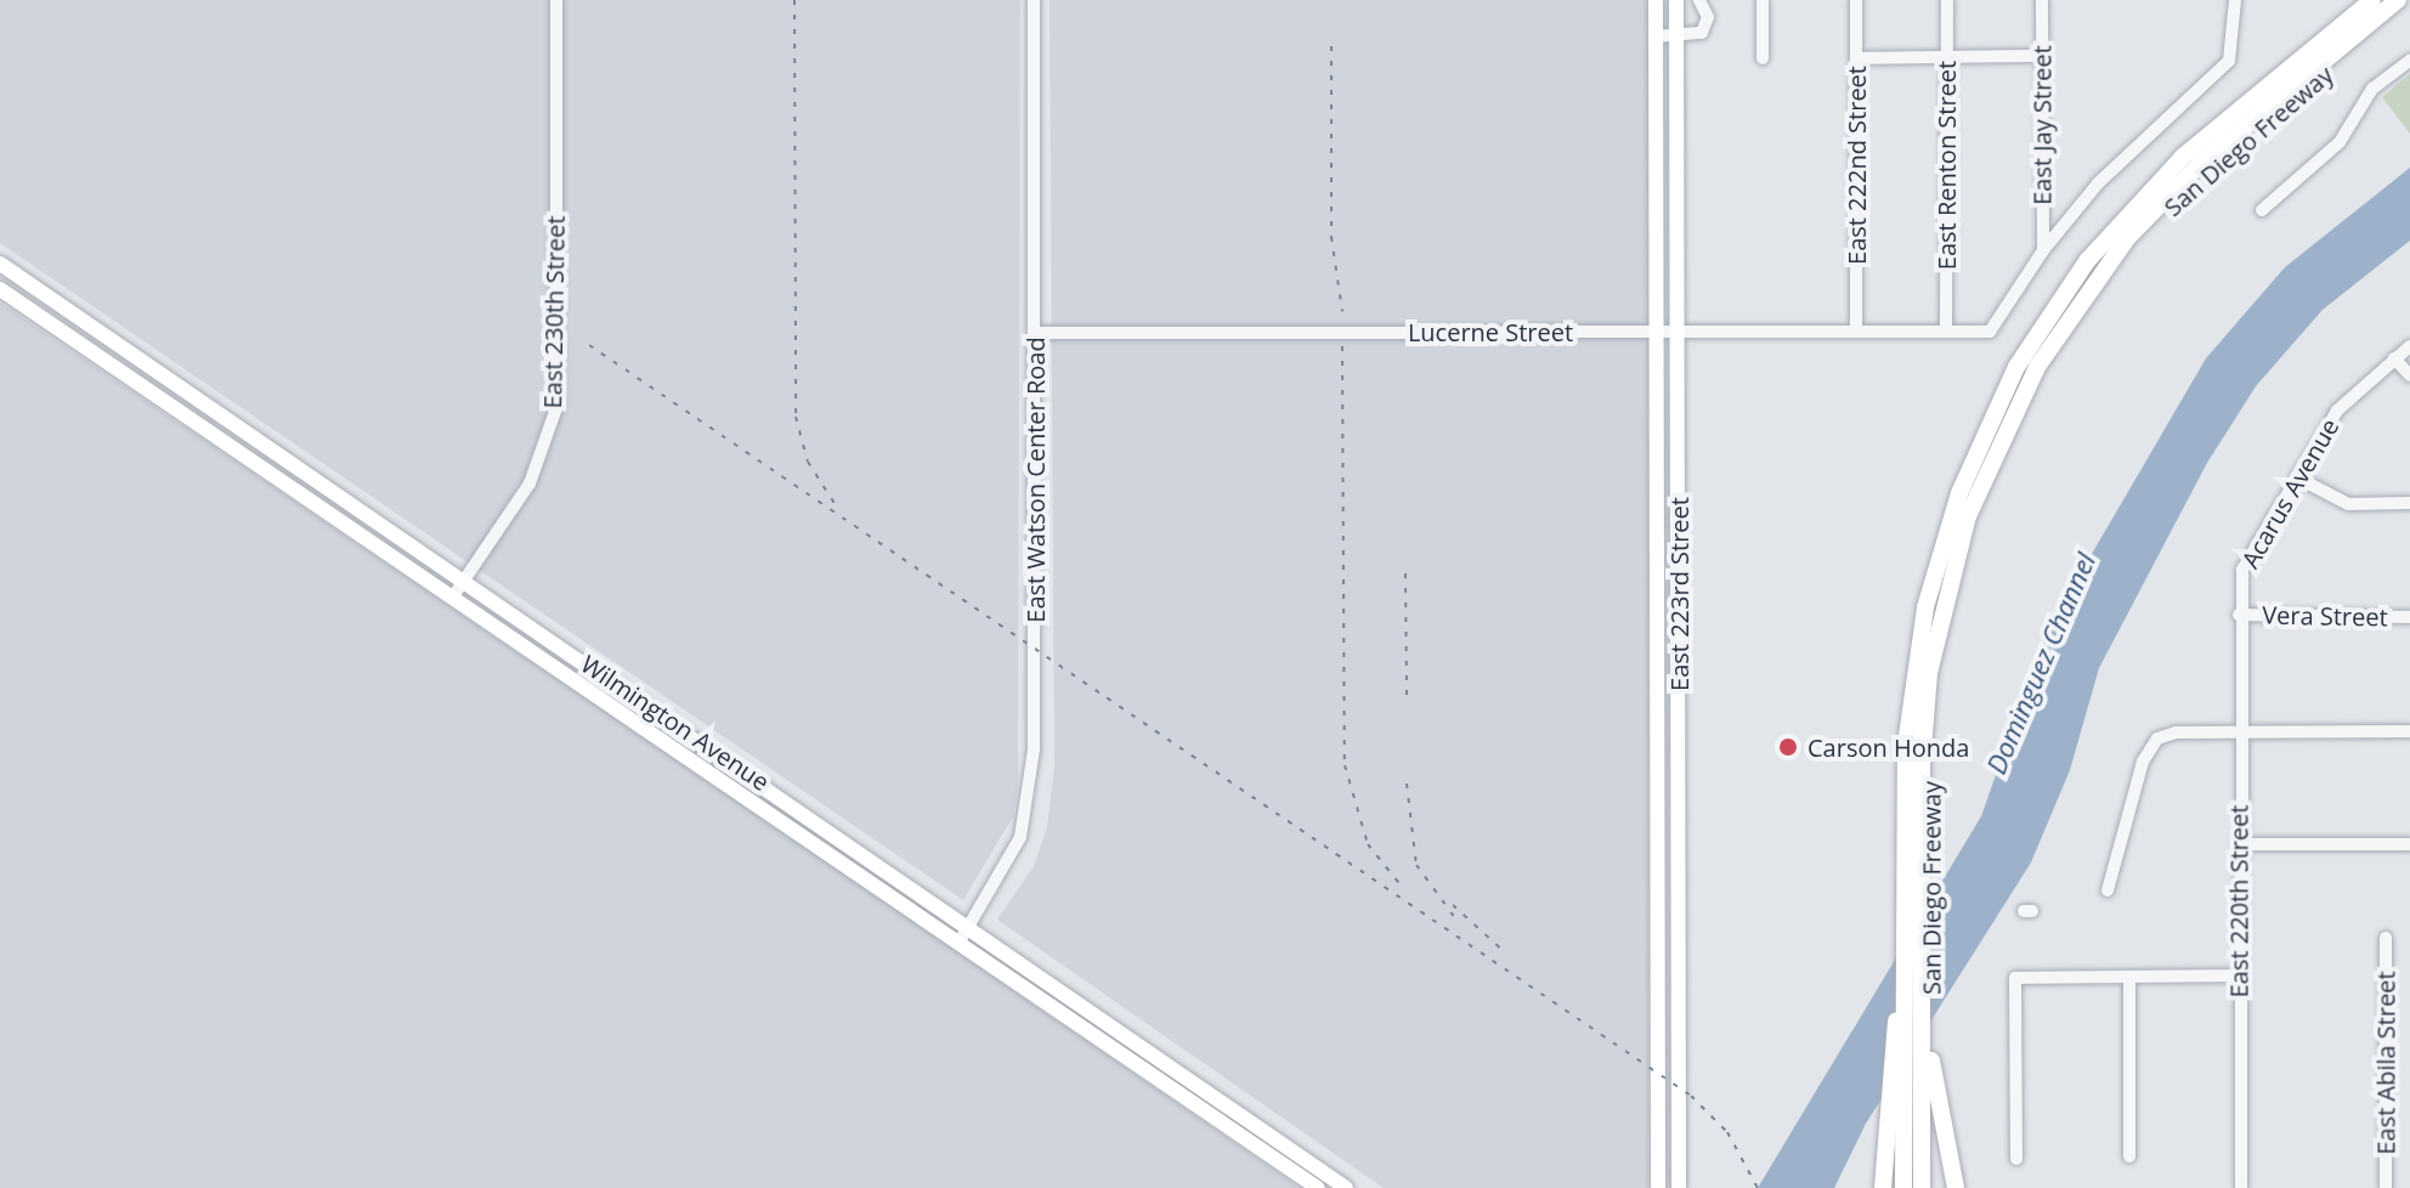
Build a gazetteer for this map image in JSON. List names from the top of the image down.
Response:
{
  "streets": {
    "highway": ["San Diego Freeway"],
    "main road": ["East 223rd Street", "Wilmington Avenue"],
    "street": [
      "East Jay Street",
      "East 222nd Street",
      "East Renton Street",
      "East 230th Street",
      "Lucerne Street",
      "East Watson Center Road",
      "Acarus Avenue",
      "Vera Street",
      "East 220th Street",
      "East Abila Street"
    ]
  },
  "crossings": [
    ["East 222nd Street", "Lucerne Street"],
    ["East Renton Street", "Lucerne Street"],
    ["East 230th Street", "Wilmington Avenue"],
    ["Lucerne Street", "East Watson Center Road"],
    ["Lucerne Street", "East 223rd Street"],
    ["East Watson Center Road", "Wilmington Avenue"],
    ["Acarus Avenue", "Vera Street"],
    ["Acarus Avenue", "East 220th Street"],
    ["Vera Street", "East 220th Street"]
  ],
  "water": ["Dominguez Channel"],
  "places": ["Carson Honda"]
}
